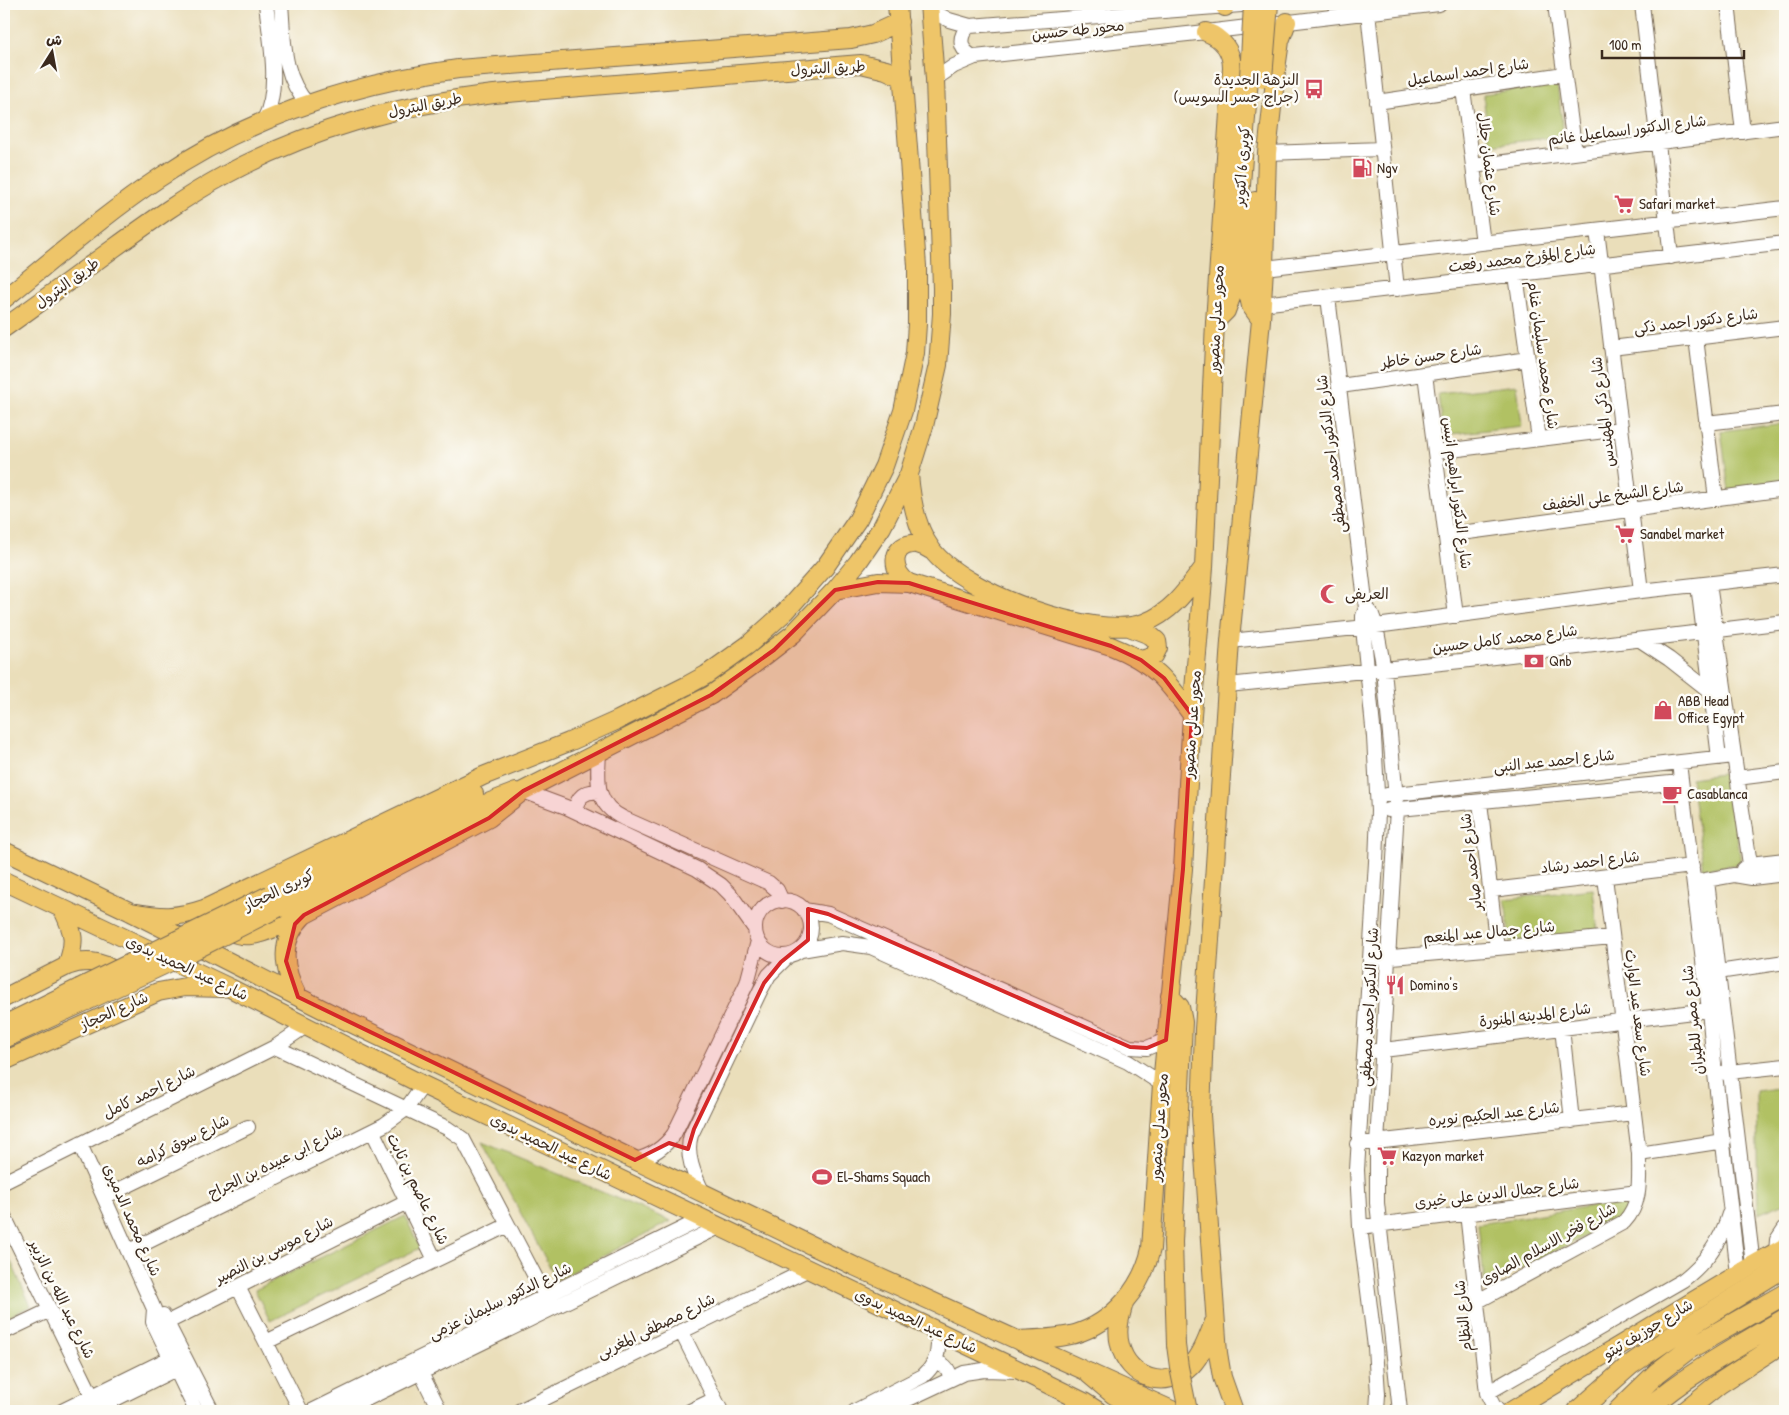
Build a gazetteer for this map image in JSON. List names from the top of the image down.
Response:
{
  "streets": {
    "highway": ["شارع جوزيف تيتو"],
    "main road": [
      "طريق البترول",
      "كوبرى 6 اكتوبر",
      "محور عدلى منصور",
      "كوبرى الحجاز",
      "شارع عبد الحميد بدوى",
      "شارع الحجاز"
    ],
    "street": [
      "محور طه حسين",
      "شارع احمد اسماعيل",
      "شارع الدكتور اسماعيل غانم",
      "شارع عثمان جلال",
      "شارع المؤرخ محمد رفعت",
      "شارع دكتور احمد ذكى",
      "شارع محمد سليمان غنام",
      "شارع حسن خاطر",
      "شارع ذكى المهندس",
      "شارع الدكتور احمد مصطفى",
      "شارع الدكتور ابراهيم انيس",
      "شارع الشيخ على الخفيف",
      "شارع محمد كامل حسين",
      "شارع احمد عبد النبى",
      "شارع احمد صابر",
      "شارع احمد رشاد",
      "شارع جمال عبد المنعم",
      "شارع سعد عبد الوارث",
      "شارع المدينه المنورة",
      "شارع مصر للطيران",
      "شارع احمد كامل",
      "شارع عبد الحكيم نويره",
      "شارع سوق كرامه",
      "شارع ابى عبيده بن الجراح",
      "شارع عاصم بن ثابت",
      "شارع جمال الدين على خيرى",
      "شارع محمد الدميرى",
      "شارع فخر الاسلام الصاوى",
      "شارع موسى بن النصير",
      "شارع عبد الله بن الزبير",
      "شارع الدكتور سليمان عزمى",
      "شارع النظام",
      "شارع مصطفى المغربى"
    ]
  },
  "crossings": [
    ["محور طه حسين", "كوبرى 6 اكتوبر"],
    ["شارع احمد اسماعيل", "شارع عثمان جلال"],
    ["شارع الدكتور اسماعيل غانم", "شارع عثمان جلال"],
    ["شارع عثمان جلال", "شارع المؤرخ محمد رفعت"],
    ["كوبرى 6 اكتوبر", "شارع المؤرخ محمد رفعت"],
    ["كوبرى 6 اكتوبر", "محور عدلى منصور"],
    ["شارع المؤرخ محمد رفعت", "شارع محمد سليمان غنام"],
    ["شارع المؤرخ محمد رفعت", "شارع ذكى المهندس"],
    ["شارع المؤرخ محمد رفعت", "شارع الدكتور احمد مصطفى"],
    ["محور عدلى منصور", "شارع عبد الحميد بدوى"],
    ["شارع دكتور احمد ذكى", "شارع ذكى المهندس"],
    ["شارع محمد سليمان غنام", "شارع حسن خاطر"],
    ["شارع حسن خاطر", "شارع الدكتور احمد مصطفى"],
    ["شارع حسن خاطر", "شارع الدكتور ابراهيم انيس"],
    ["شارع ذكى المهندس", "شارع الشيخ على الخفيف"],
    ["شارع ذكى المهندس", "شارع محمد كامل حسين"],
    ["شارع الدكتور احمد مصطفى", "شارع محمد كامل حسين"],
    ["شارع الدكتور احمد مصطفى", "شارع احمد عبد النبى"],
    ["شارع الدكتور احمد مصطفى", "شارع جمال عبد المنعم"],
    ["شارع الدكتور احمد مصطفى", "شارع المدينه المنورة"],
    ["شارع الدكتور احمد مصطفى", "شارع عبد الحكيم نويره"],
    ["شارع الدكتور احمد مصطفى", "شارع جمال الدين على خيرى"],
    ["شارع الدكتور ابراهيم انيس", "شارع الشيخ على الخفيف"],
    ["شارع الدكتور ابراهيم انيس", "شارع محمد كامل حسين"],
    ["شارع احمد عبد النبى", "شارع مصر للطيران"],
    ["شارع احمد صابر", "شارع احمد رشاد"],
    ["شارع احمد صابر", "شارع جمال عبد المنعم"],
    ["شارع احمد رشاد", "شارع سعد عبد الوارث"],
    ["شارع احمد رشاد", "شارع مصر للطيران"],
    ["شارع جمال عبد المنعم", "شارع سعد عبد الوارث"],
    ["شارع عبد الحميد بدوى", "شارع الحجاز"],
    ["شارع عبد الحميد بدوى", "شارع احمد كامل"],
    ["شارع عبد الحميد بدوى", "شارع ابى عبيده بن الجراح"],
    ["شارع عبد الحميد بدوى", "شارع الدكتور سليمان عزمى"],
    ["شارع عبد الحميد بدوى", "شارع مصطفى المغربى"],
    ["شارع سعد عبد الوارث", "شارع المدينه المنورة"],
    ["شارع سعد عبد الوارث", "شارع عبد الحكيم نويره"],
    ["شارع سعد عبد الوارث", "شارع فخر الاسلام الصاوى"],
    ["شارع المدينه المنورة", "شارع مصر للطيران"],
    ["شارع مصر للطيران", "شارع جوزيف تيتو"],
    ["شارع احمد كامل", "شارع محمد الدميرى"],
    ["شارع سوق كرامه", "شارع محمد الدميرى"],
    ["شارع ابى عبيده بن الجراح", "شارع عاصم بن ثابت"],
    ["شارع ابى عبيده بن الجراح", "شارع محمد الدميرى"],
    ["شارع عاصم بن ثابت", "شارع موسى بن النصير"],
    ["شارع جمال الدين على خيرى", "شارع فخر الاسلام الصاوى"],
    ["شارع جمال الدين على خيرى", "شارع النظام"],
    ["شارع محمد الدميرى", "شارع موسى بن النصير"],
    ["شارع فخر الاسلام الصاوى", "شارع النظام"]
  ],
  "places": {
    "bus stop": ["النزهة الجديدة (جراج جسر السويس)"],
    "fuel station": ["Ngv"],
    "supermarket": ["Safari market", "Sanabel market", "Kazyon market"],
    "mosque": ["العريفى"],
    "bank": ["Qnb"],
    "shop": ["ABB Head Office Egypt"],
    "cafe": ["Casablanca"],
    "restaurant": ["Domino's"],
    "sports": ["El-Shams Squach"]
  },
  "scale_bar": "100 m",
  "north": "top"
}
